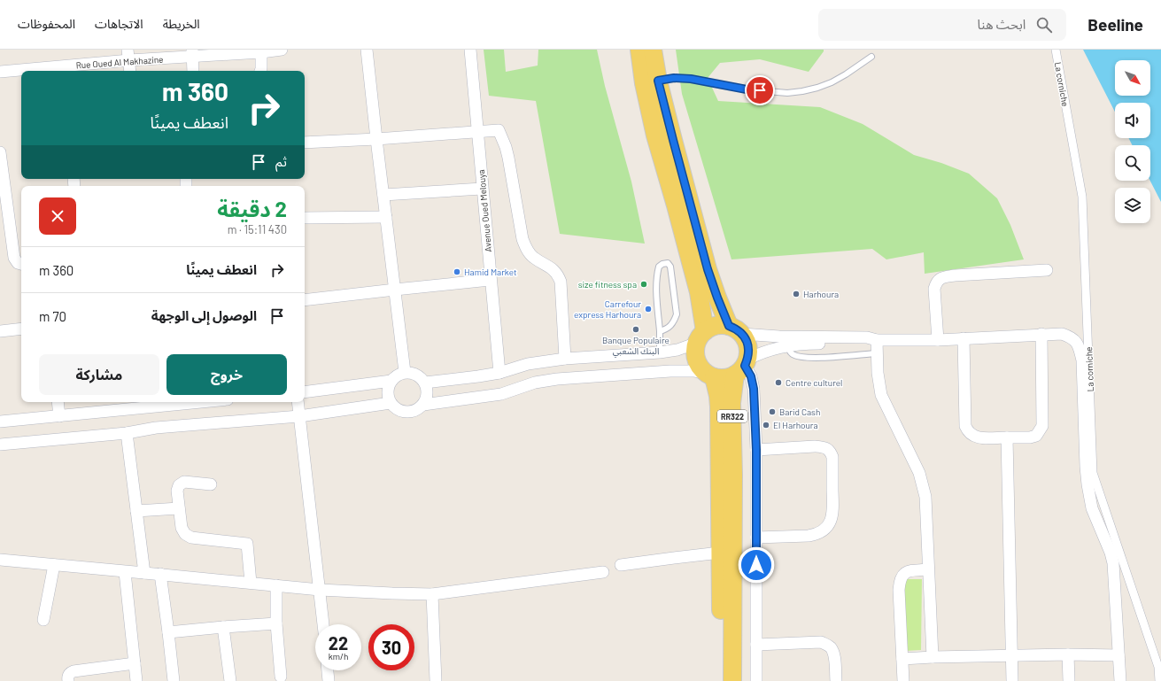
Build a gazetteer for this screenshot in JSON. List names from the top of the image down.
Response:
{
  "streets": {
    "main road": ["RR322"],
    "street": ["Rue Oued Al Makhazine", "La corniche", "Avenue Oued Melouya"]
  },
  "places": [
    "Hamid Market",
    "size fitness spa",
    "Harhoura",
    "Carrefour express Harhoura",
    "Banque Populaire البنك الشعبي",
    "Centre culturel",
    "Barid Cash",
    "El Harhoura"
  ],
  "north": "bottom right",
  "page": {
    "header": "Beeline",
    "search": "ابحث هنا",
    "nav": ["الخريطة", "الاتجاهات", "المحفوظات"],
    "turn": ["360 m", "انعطف يمينًا"],
    "then": "ثم",
    "heading": ["2 دقيقة", "430 m · 15:11"],
    "list": [
      {
        "name": "انعطف يمينًا",
        "value": "360 m"
      },
      {
        "name": "الوصول إلى الوجهة",
        "value": "70 m"
      }
    ],
    "buttons": ["خروج", "مشاركة"],
    "speed": "22 km/h",
    "limit": "30"
  }
}
